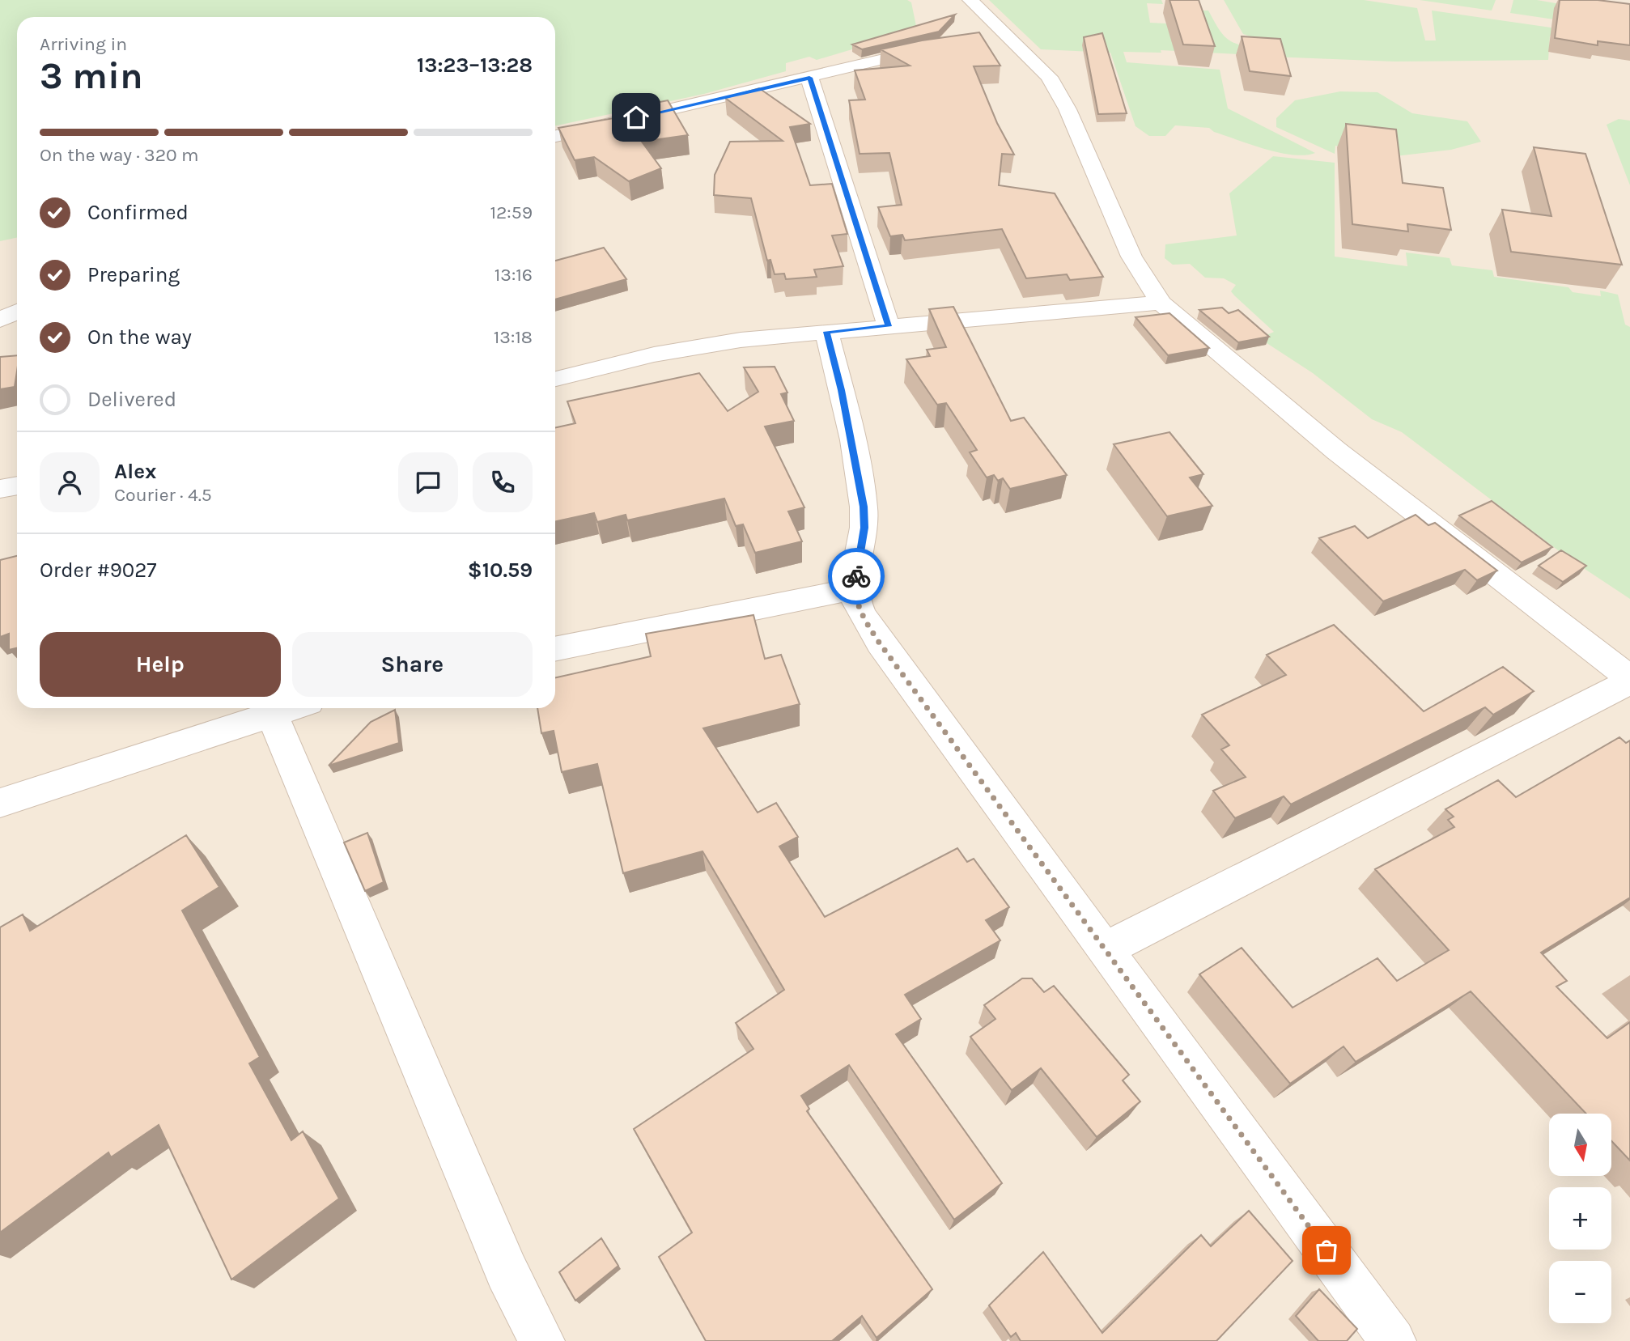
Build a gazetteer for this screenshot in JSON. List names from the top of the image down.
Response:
{
  "north": "bottom",
  "page": {
    "heading": ["3 min", "Arriving in", "13:23–13:28"],
    "panel": [
      "Alex",
      "Courier · 4.5",
      "Order #9027",
      "$10.59"
    ],
    "bar": "On the way · 320 m",
    "list": [
      ["Confirmed", "12:59"],
      ["Preparing", "13:16"],
      ["On the way", "13:18"],
      "Delivered"
    ],
    "buttons": ["Help", "Share"],
    "map_buttons": ["+", "−"]
  }
}
